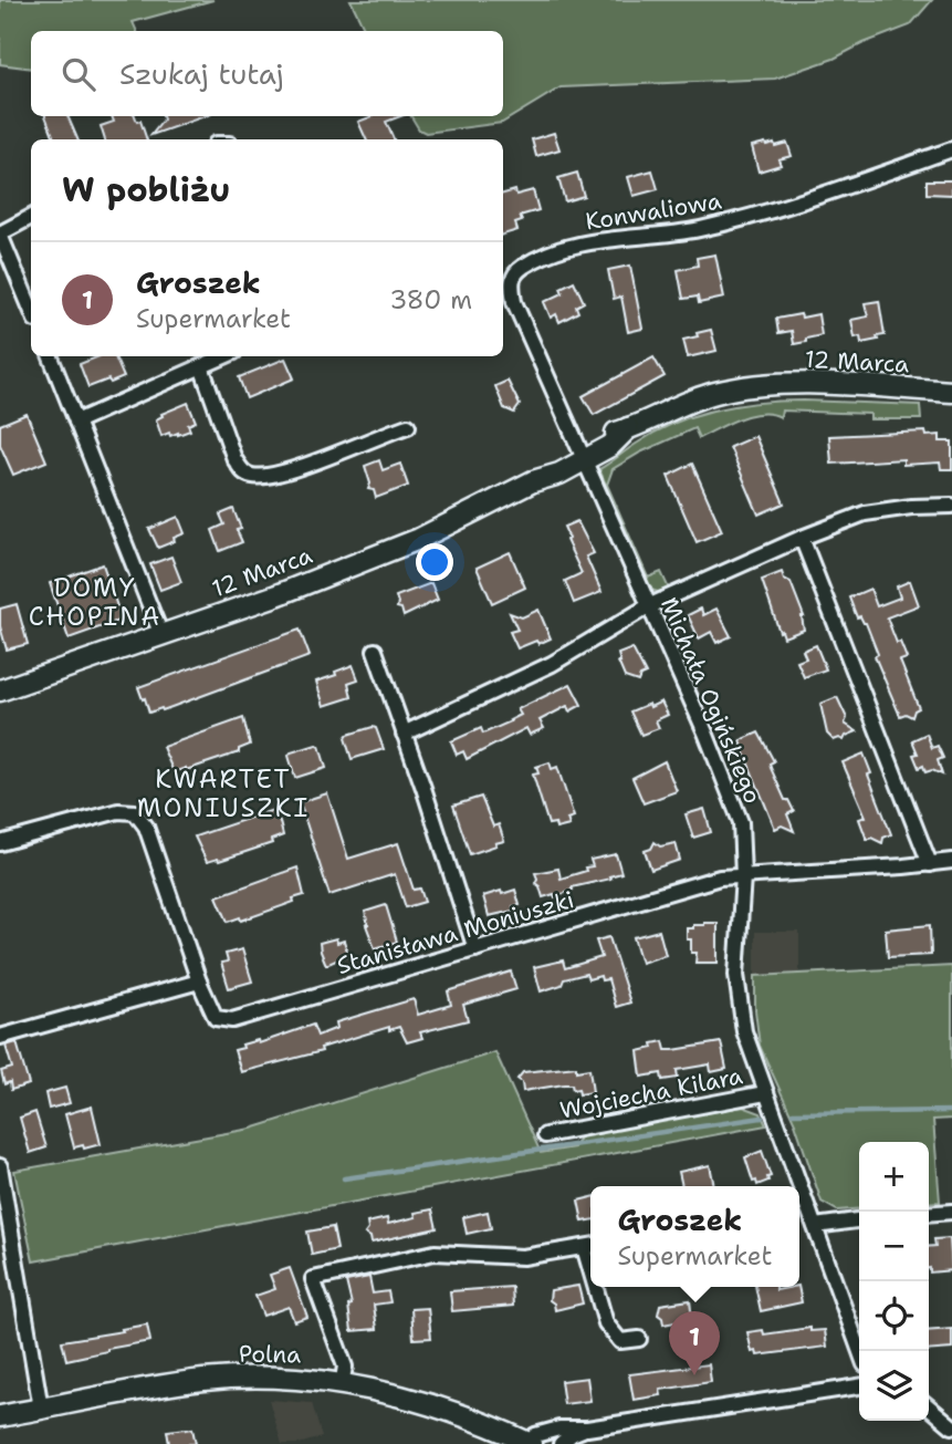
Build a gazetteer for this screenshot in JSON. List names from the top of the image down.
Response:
{
  "streets": {
    "street": [
      "Konwaliowa",
      "12 Marca",
      "Michała Ogińskiego",
      "Stanisława Moniuszki",
      "Wojciecha Kilara",
      "Polna"
    ]
  },
  "crossings": [
    ["Konwaliowa", "12 Marca"],
    ["Konwaliowa", "Michała Ogińskiego"],
    ["12 Marca", "Michała Ogińskiego"],
    ["Michała Ogińskiego", "Stanisława Moniuszki"],
    ["Michała Ogińskiego", "Wojciecha Kilara"]
  ],
  "districts": ["DOMY CHOPINA", "KWARTET MONIUSZKI"],
  "page": {
    "search": "Szukaj tutaj",
    "heading": "W pobliżu",
    "list": [
      {
        "mark": "1",
        "name": "Groszek",
        "note": "Supermarket",
        "value": "380 m"
      }
    ],
    "map_buttons": ["+", "−"],
    "popup": ["Groszek", "Supermarket"],
    "pins": "1"
  }
}
